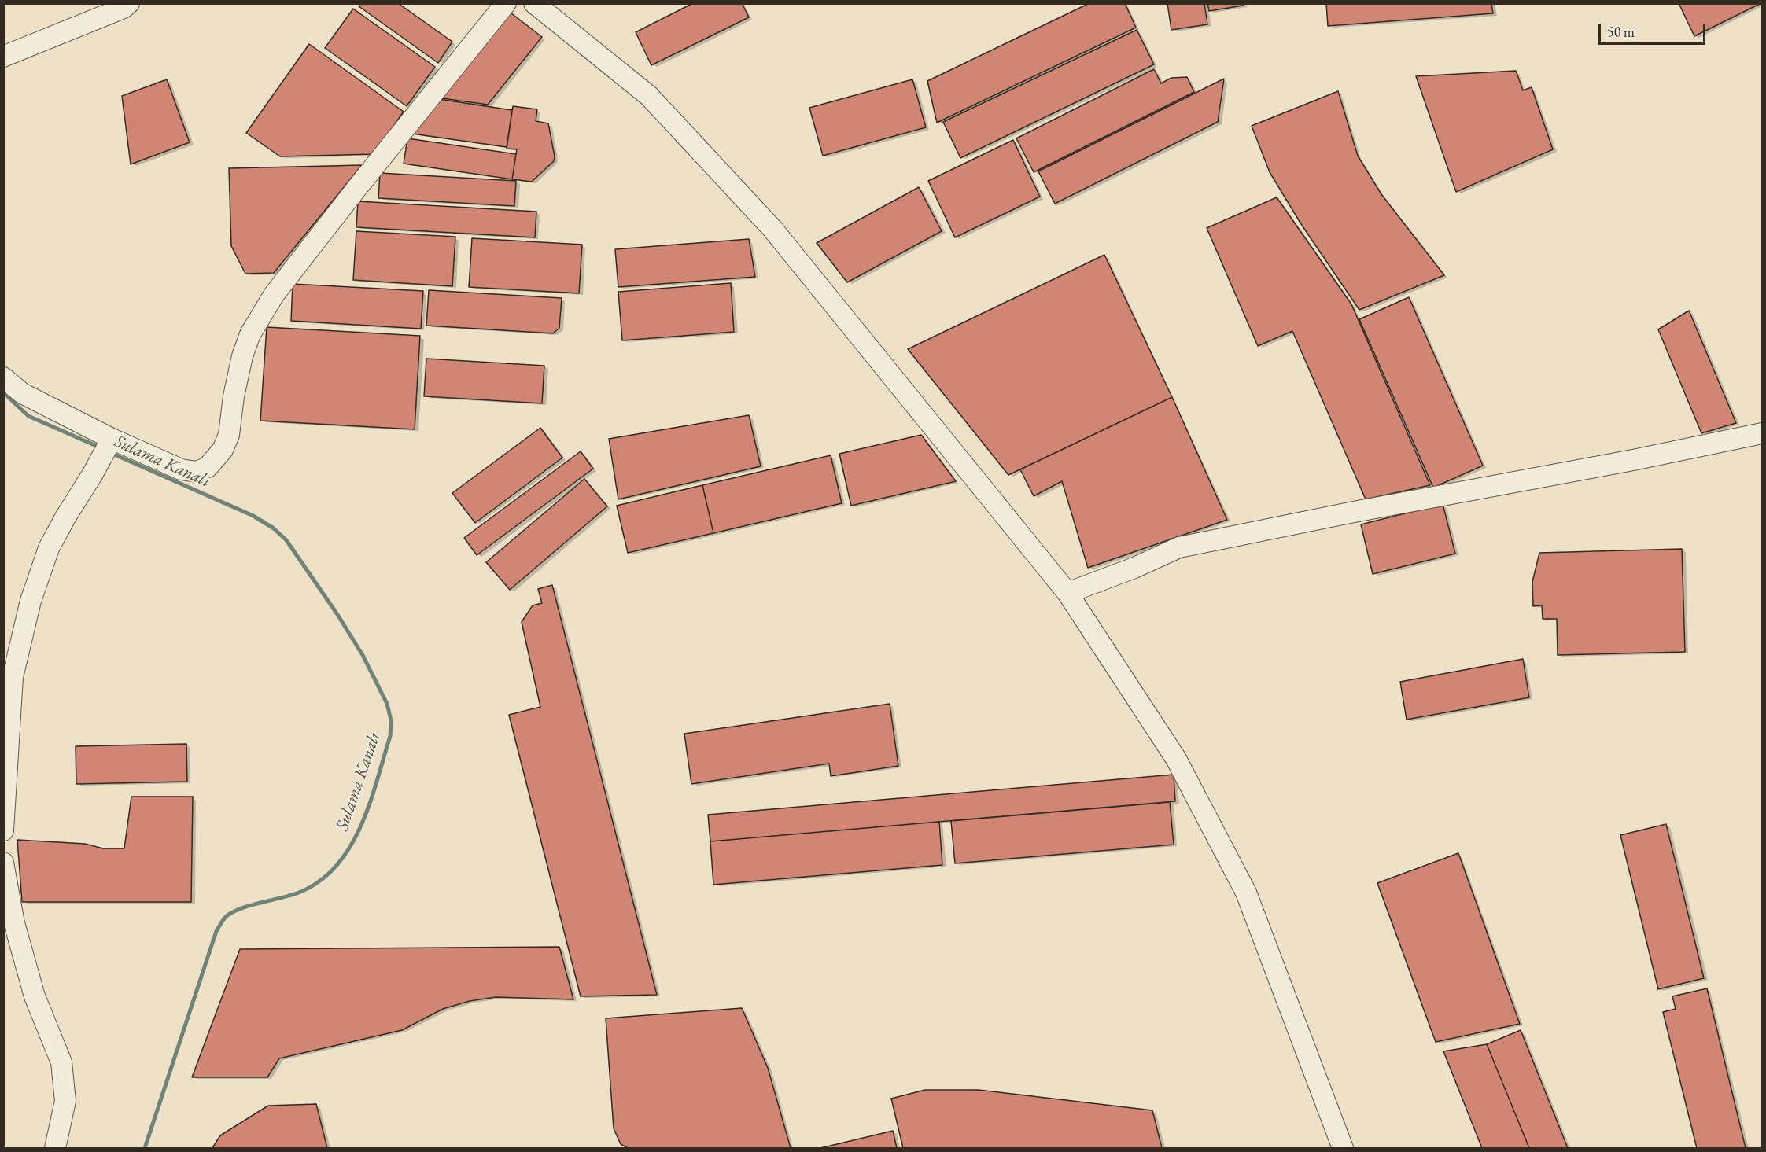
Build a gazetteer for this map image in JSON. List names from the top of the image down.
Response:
{
  "water": ["Sulama Kanalı"],
  "scale_bar": "50 m"
}
